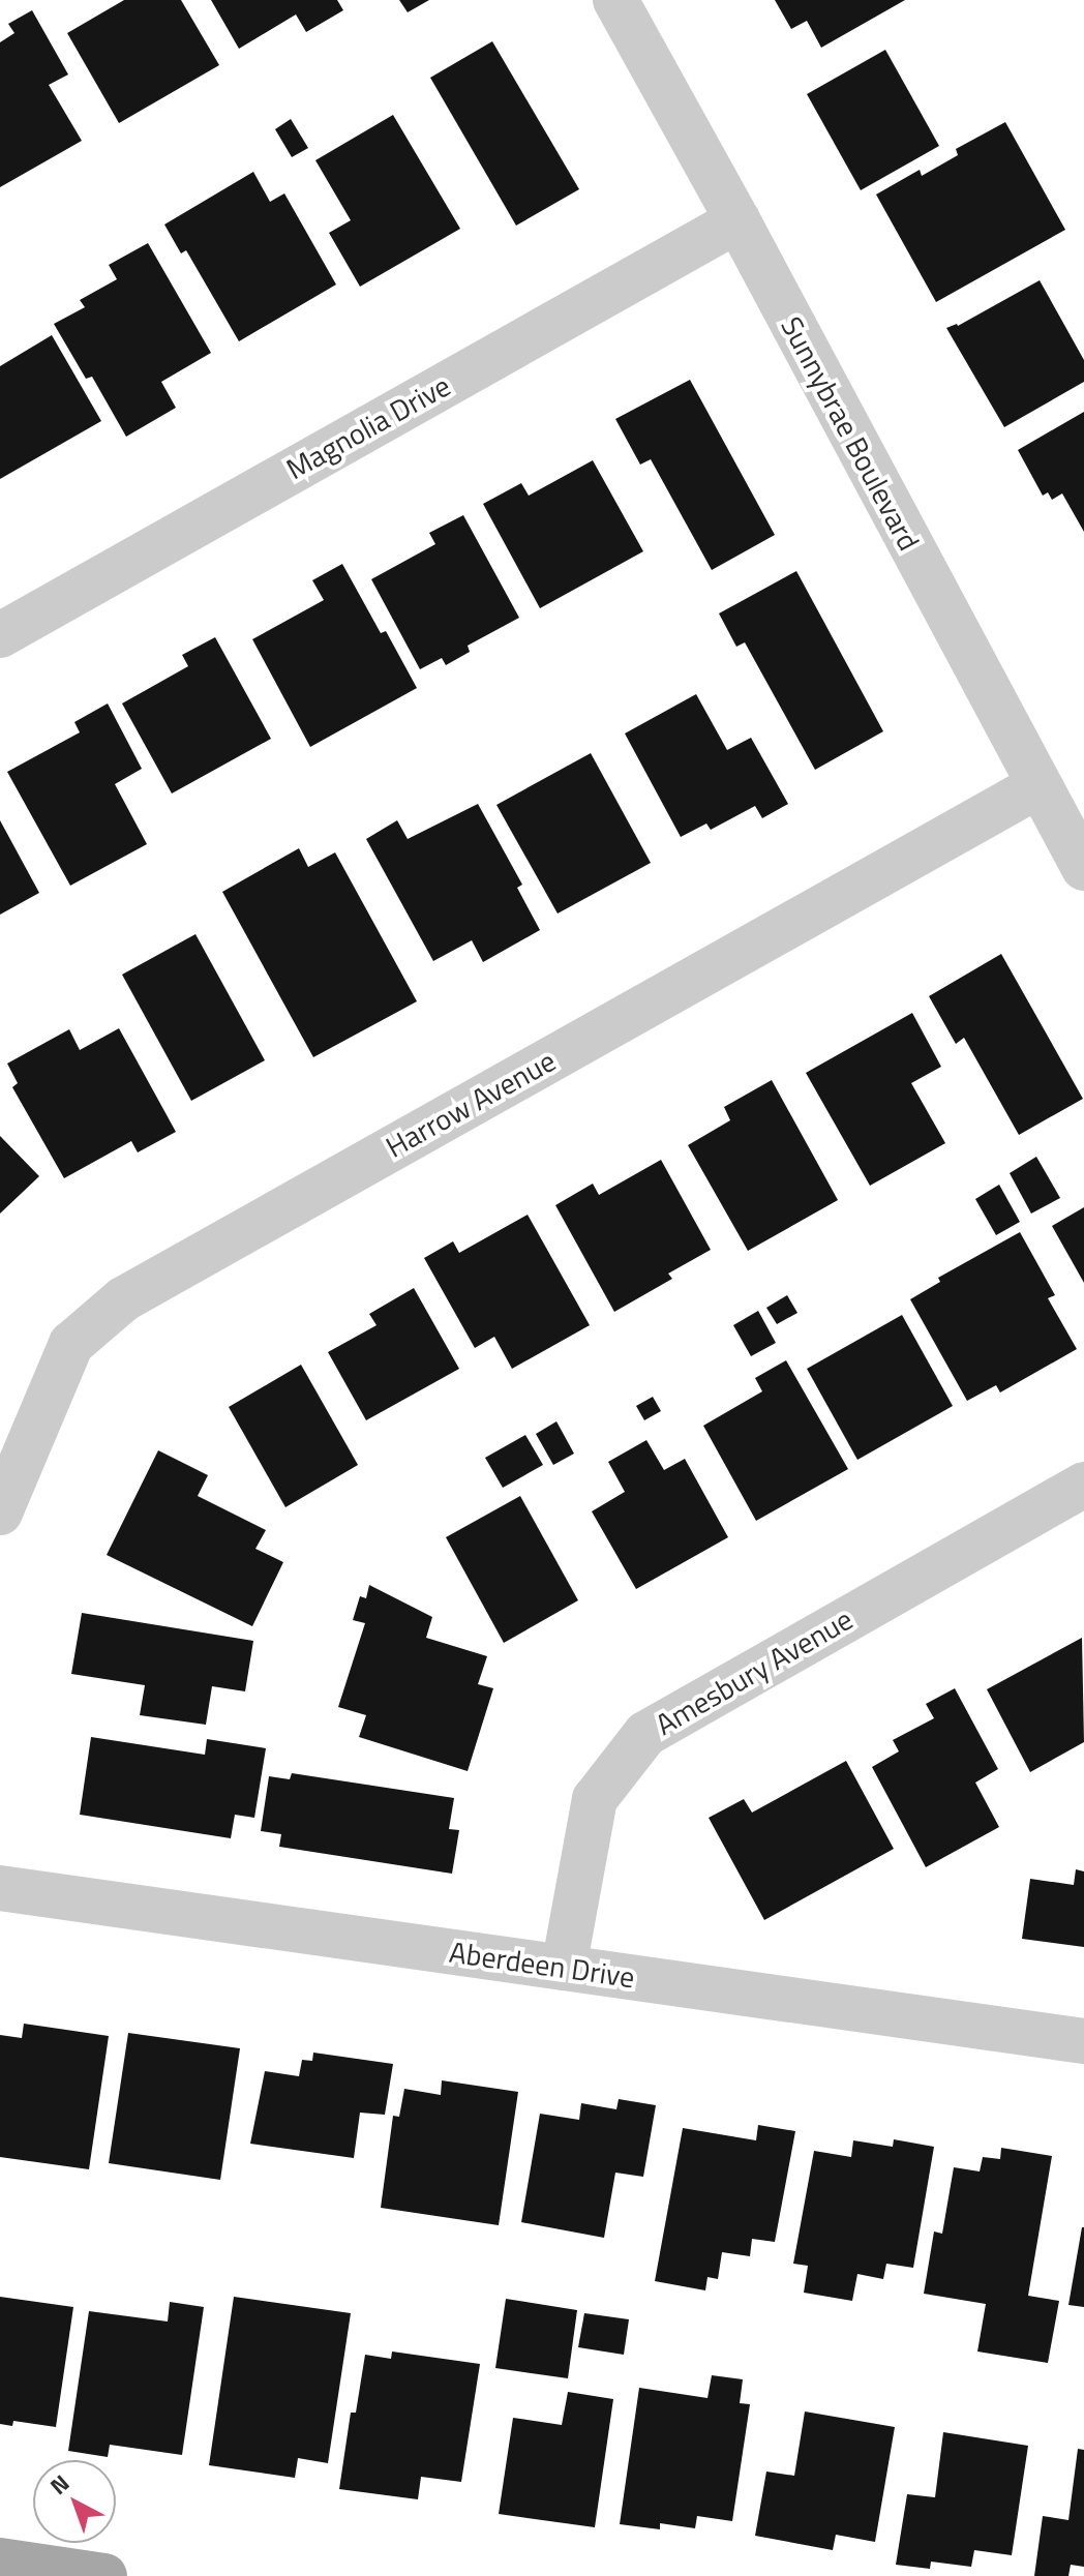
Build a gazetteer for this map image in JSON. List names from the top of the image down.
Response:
{
  "streets": {
    "street": [
      "Magnolia Drive",
      "Sunnybrae Boulevard",
      "Harrow Avenue",
      "Amesbury Avenue",
      "Aberdeen Drive"
    ]
  },
  "crossings": [
    ["Magnolia Drive", "Sunnybrae Boulevard"],
    ["Sunnybrae Boulevard", "Harrow Avenue"],
    ["Amesbury Avenue", "Aberdeen Drive"]
  ],
  "north": "top left"
}
